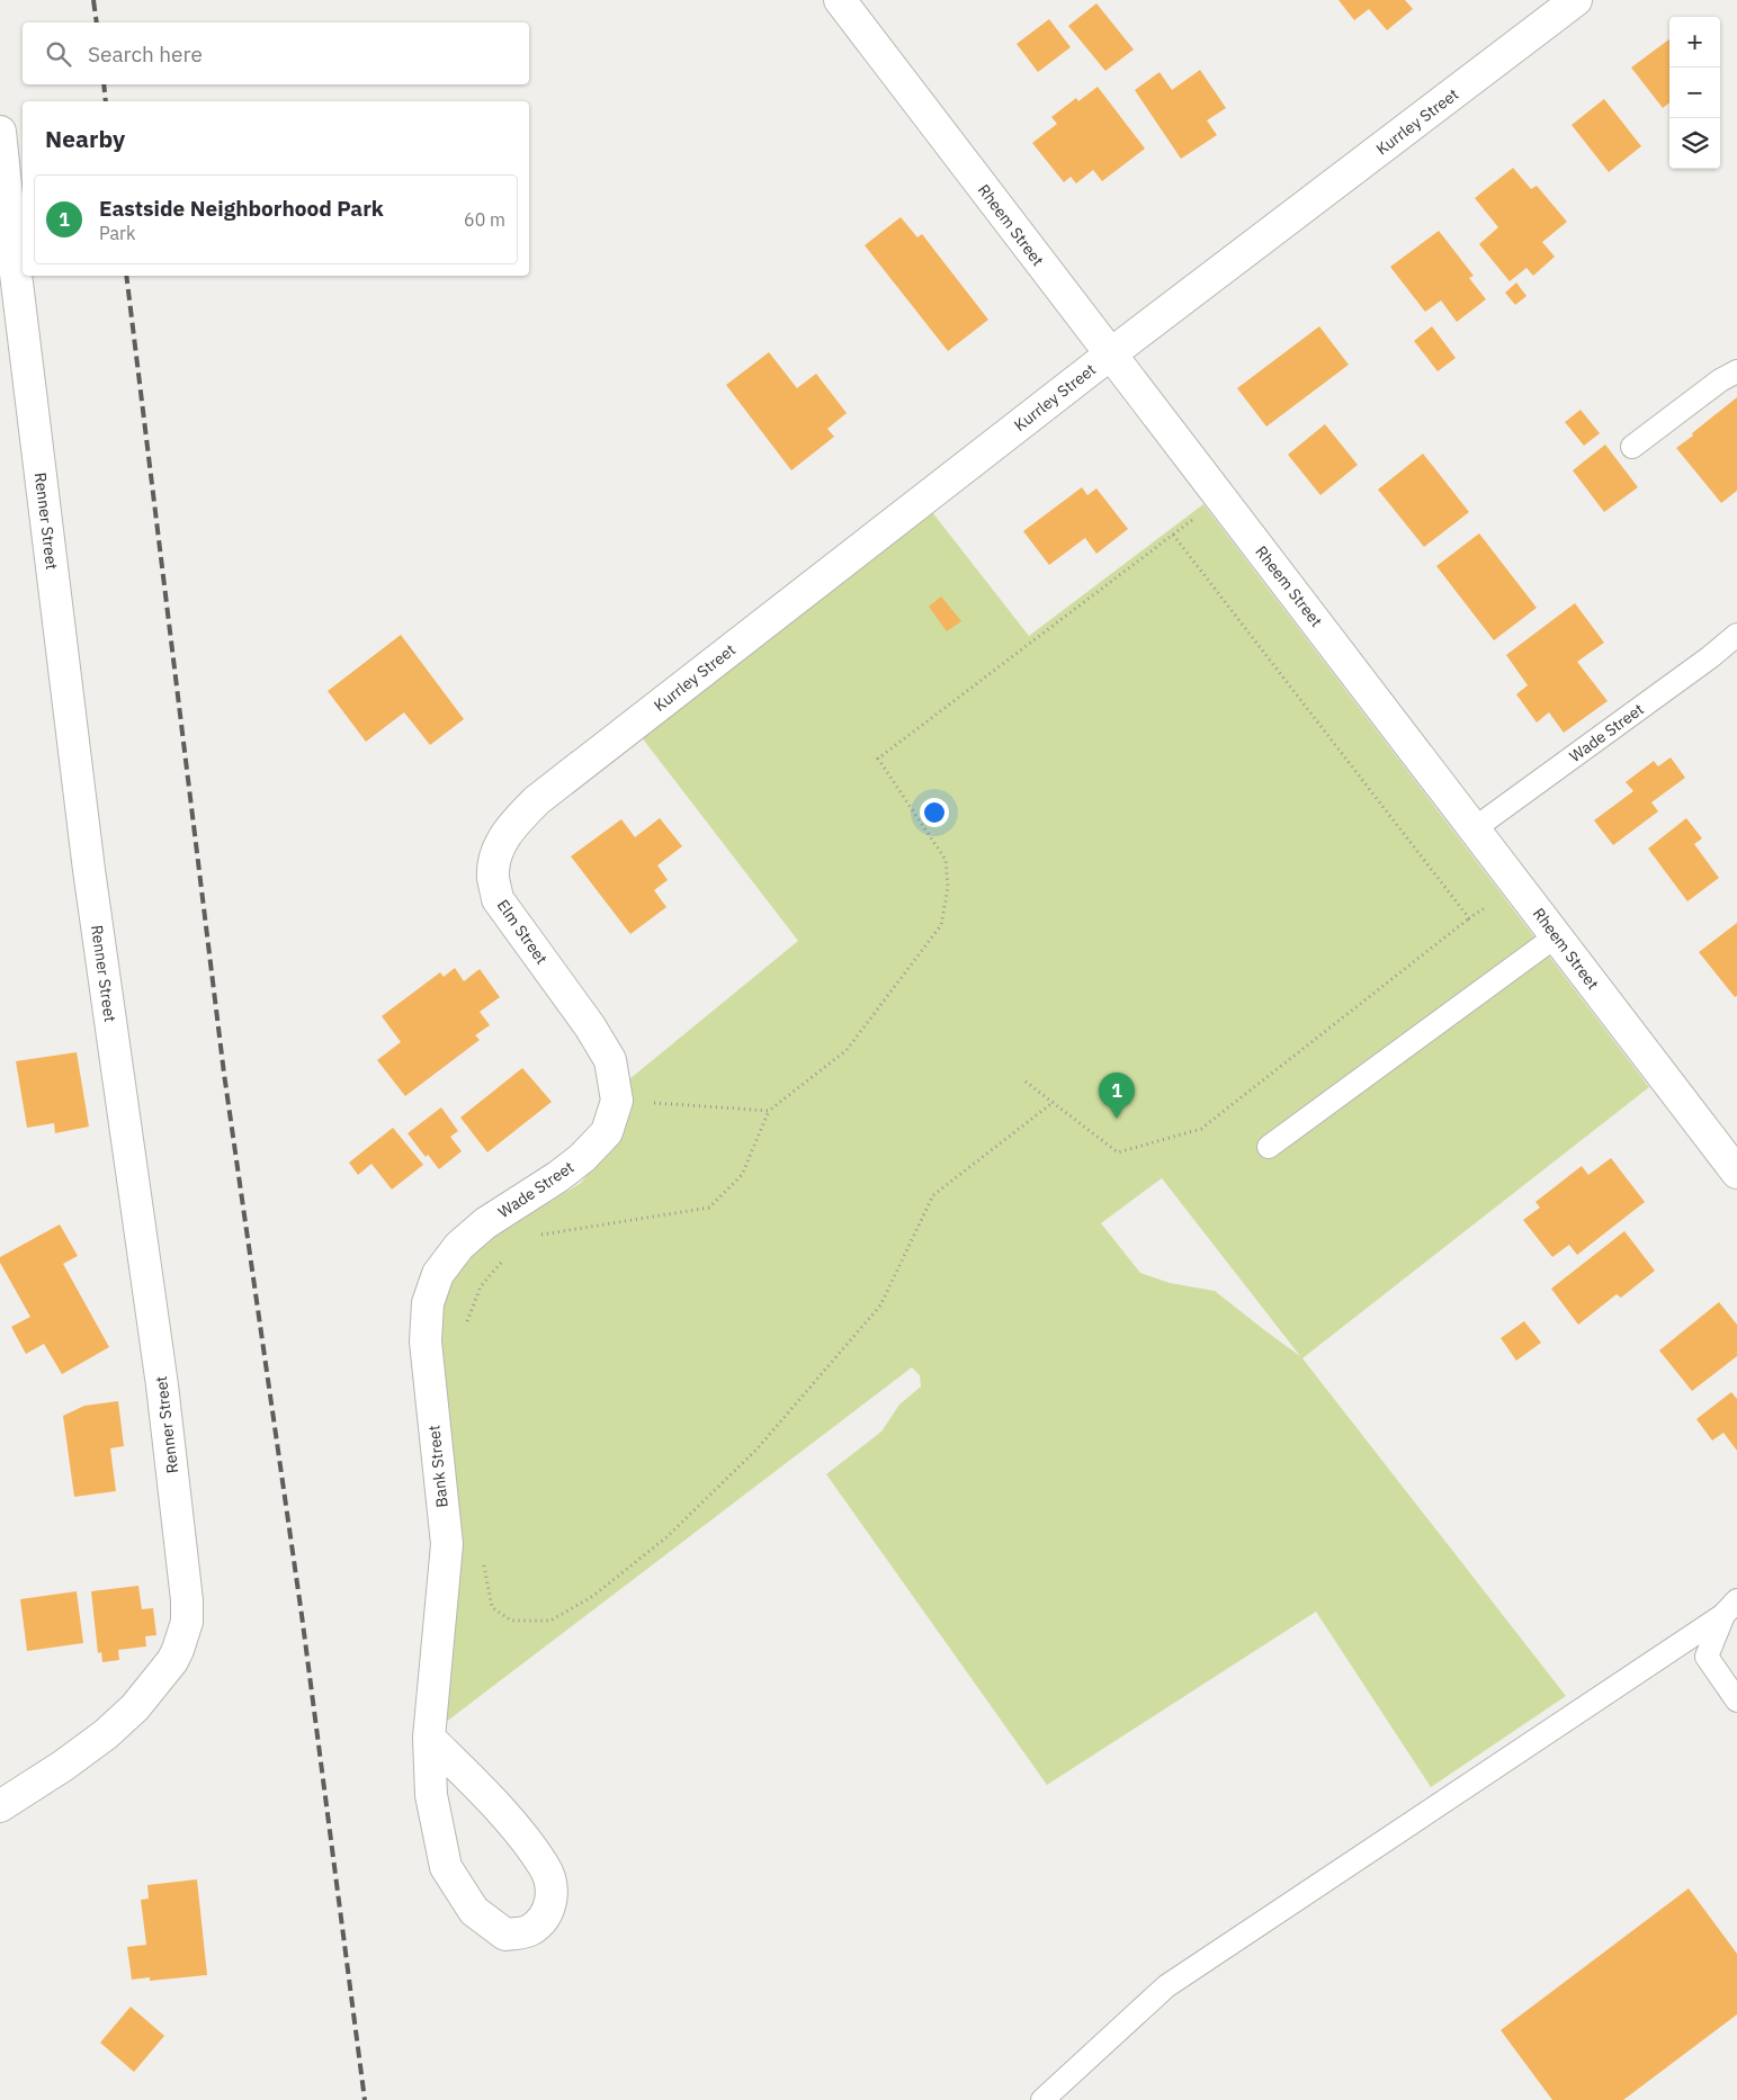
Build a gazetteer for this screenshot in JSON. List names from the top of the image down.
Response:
{
  "streets": {
    "street": [
      "Kurrley Street",
      "Rheem Street",
      "Renner Street",
      "Wade Street",
      "Elm Street",
      "Bank Street"
    ]
  },
  "crossings": [
    ["Kurrley Street", "Rheem Street"],
    ["Kurrley Street", "Elm Street"],
    ["Rheem Street", "Wade Street"],
    ["Wade Street", "Elm Street"],
    ["Wade Street", "Bank Street"]
  ],
  "page": {
    "map_buttons": ["+", "−"],
    "search": "Search here",
    "heading": "Nearby",
    "list": [
      {
        "mark": "1",
        "name": "Eastside Neighborhood Park",
        "note": "Park",
        "value": "60 m"
      }
    ],
    "pins": "1"
  }
}
